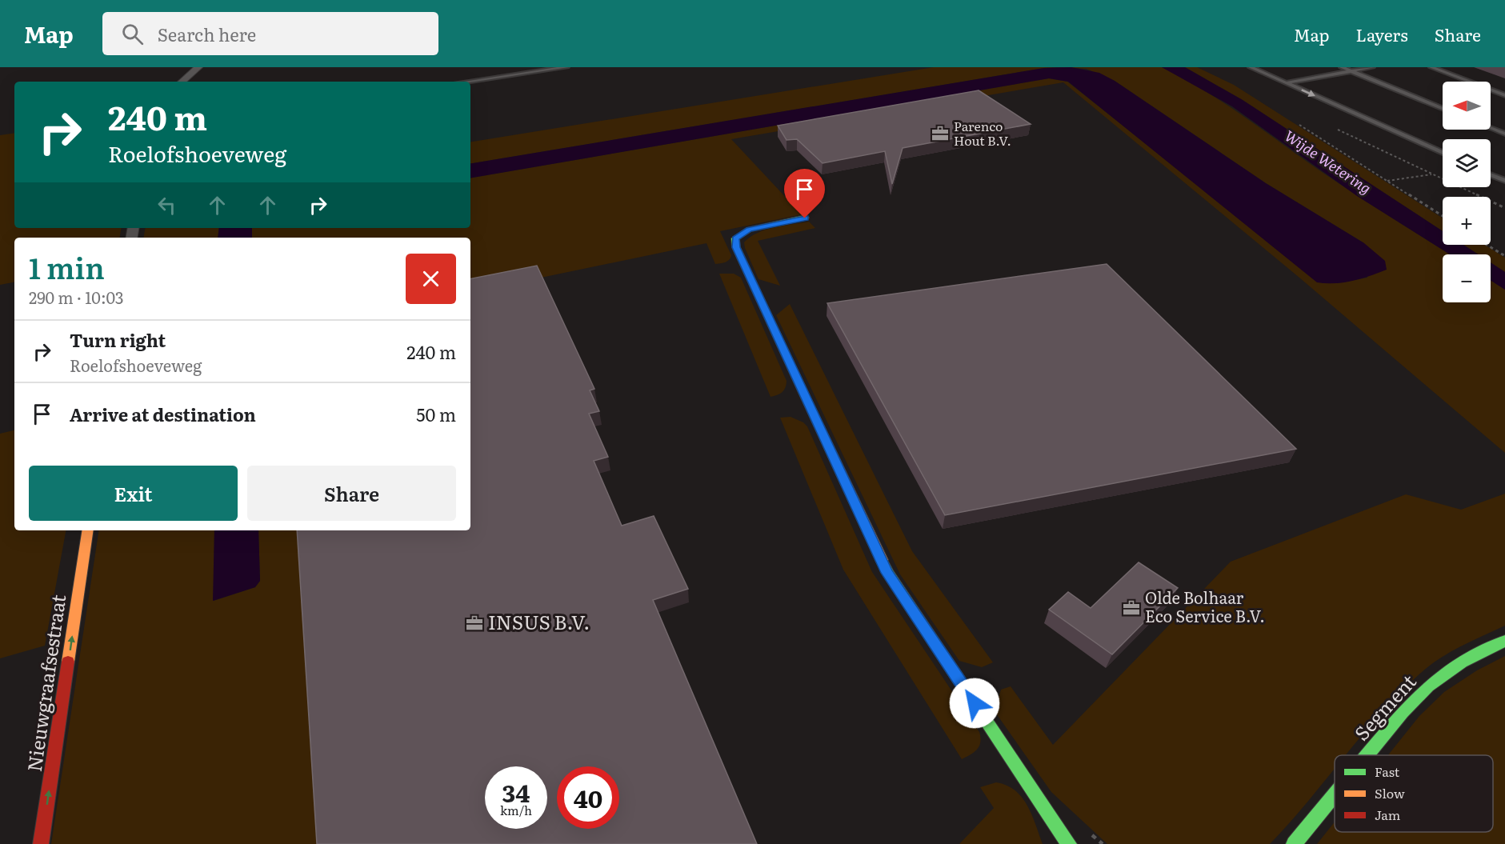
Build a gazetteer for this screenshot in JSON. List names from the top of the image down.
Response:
{
  "streets": {
    "street": ["Nieuwgraafsestraat", "Segment"]
  },
  "one_way": ["Nieuwgraafsestraat"],
  "water": ["Wijde Wetering"],
  "places": {
    "office": ["Parenco Hout B.V.", "Olde Bolhaar Eco Service B.V.", "INSUS B.V."]
  },
  "legend": ["Fast", "Slow", "Jam"],
  "north": "left",
  "page": {
    "header": "Map",
    "search": "Search here",
    "nav": ["Map", "Layers", "Share"],
    "map_buttons": ["+", "−"],
    "turn": ["240 m", "Roelofshoeveweg"],
    "heading": ["1 min", "290 m · 10:03"],
    "list": [
      {
        "name": "Turn right",
        "note": "Roelofshoeveweg",
        "value": "240 m"
      },
      {
        "name": "Arrive at destination",
        "value": "50 m"
      }
    ],
    "buttons": ["Exit", "Share"],
    "speed": "34 km/h",
    "limit": "40"
  }
}
